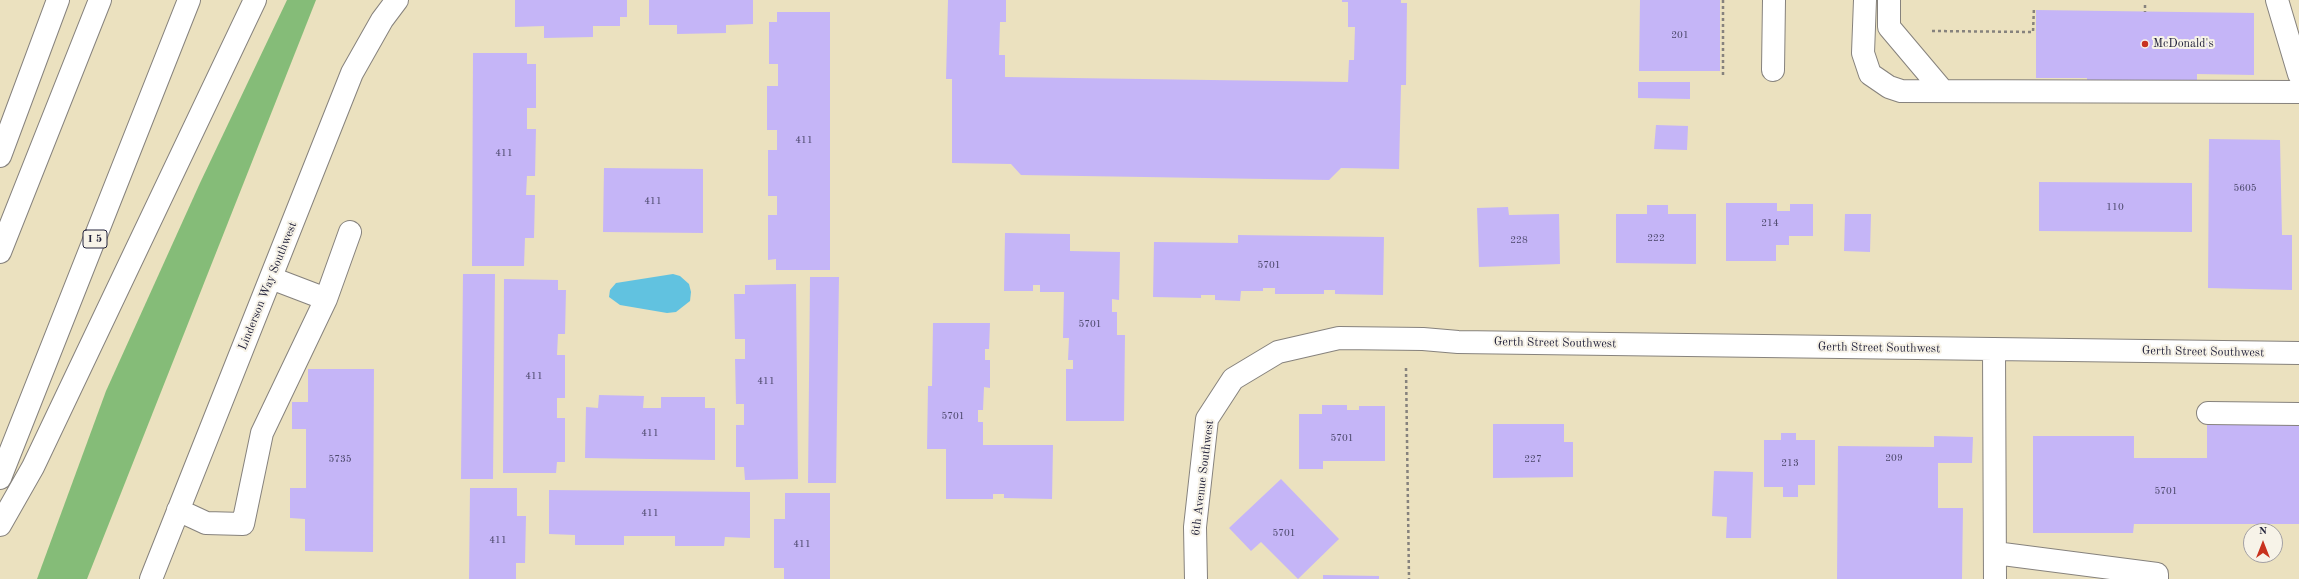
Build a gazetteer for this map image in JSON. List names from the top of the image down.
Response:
{
  "streets": {
    "main road": [
      "I 5",
      "Linderson Way Southwest",
      "Gerth Street Southwest",
      "6th Avenue Southwest"
    ]
  },
  "crossings": [
    ["Gerth Street Southwest", "6th Avenue Southwest"]
  ],
  "places": ["McDonald's"],
  "house_numbers": [
    "201",
    "411",
    "411",
    "5605",
    "411",
    "110",
    "214",
    "222",
    "228",
    "5701",
    "5701",
    "411",
    "411",
    "5701",
    "411",
    "5701",
    "209",
    "5735",
    "227",
    "213",
    "5701",
    "411",
    "5701",
    "411",
    "411"
  ],
  "north": "top"
}
